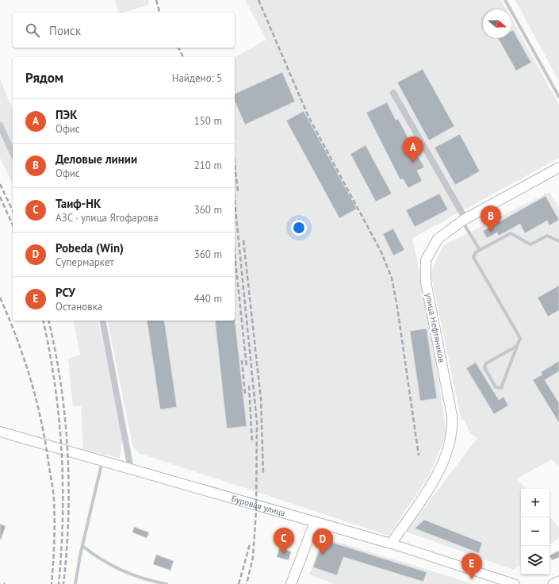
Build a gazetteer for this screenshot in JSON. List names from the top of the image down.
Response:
{
  "streets": {
    "main road": ["улица Нефтяников", "Буровая улица"]
  },
  "crossings": [
    ["улица Нефтяников", "Буровая улица"]
  ],
  "north": "right",
  "page": {
    "search": "Поиск",
    "heading": ["Рядом", "Найдено: 5"],
    "list": [
      {
        "mark": "A",
        "name": "ПЭК",
        "note": "Офис",
        "value": "150 m"
      },
      {
        "mark": "B",
        "name": "Деловые линии",
        "note": "Офис",
        "value": "210 m"
      },
      {
        "mark": "C",
        "name": "Таиф-НК",
        "note": "АЗС · улица Ягофарова",
        "value": "360 m"
      },
      {
        "mark": "D",
        "name": "Pobeda (Win)",
        "note": "Супермаркет",
        "value": "360 m"
      },
      {
        "mark": "E",
        "name": "РСУ",
        "note": "Остановка",
        "value": "440 m"
      }
    ],
    "pins": [
      "A",
      "B",
      "C",
      "D",
      "E"
    ],
    "map_buttons": ["+", "−"]
  }
}
